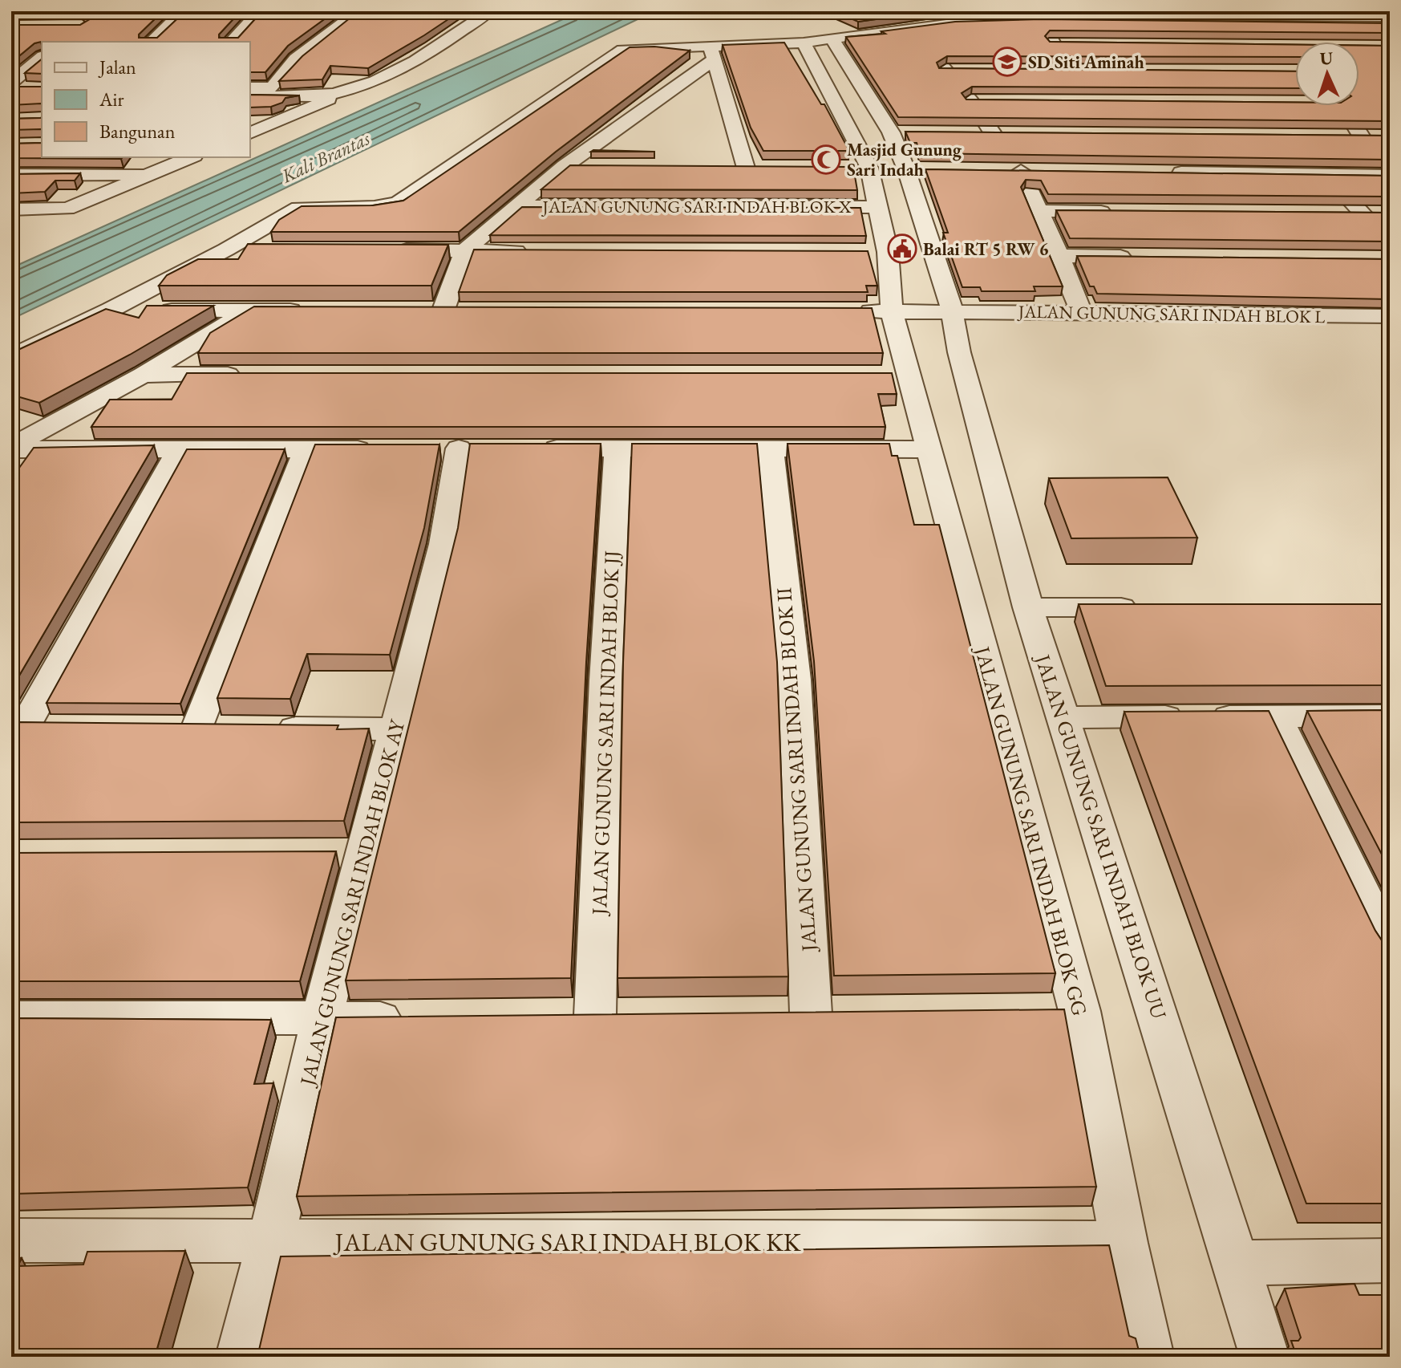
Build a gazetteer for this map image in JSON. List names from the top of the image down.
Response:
{
  "streets": {
    "street": [
      "JALAN GUNUNG SARI INDAH BLOK X",
      "JALAN GUNUNG SARI INDAH BLOK L",
      "JALAN GUNUNG SARI INDAH BLOK JJ",
      "JALAN GUNUNG SARI INDAH BLOK II",
      "JALAN GUNUNG SARI INDAH BLOK GG",
      "JALAN GUNUNG SARI INDAH BLOK UU",
      "JALAN GUNUNG SARI INDAH BLOK AY",
      "JALAN GUNUNG SARI INDAH BLOK KK"
    ]
  },
  "crossings": [
    ["JALAN GUNUNG SARI INDAH BLOK X", "JALAN GUNUNG SARI INDAH BLOK GG"],
    ["JALAN GUNUNG SARI INDAH BLOK L", "JALAN GUNUNG SARI INDAH BLOK GG"],
    ["JALAN GUNUNG SARI INDAH BLOK L", "JALAN GUNUNG SARI INDAH BLOK UU"],
    ["JALAN GUNUNG SARI INDAH BLOK GG", "JALAN GUNUNG SARI INDAH BLOK KK"],
    ["JALAN GUNUNG SARI INDAH BLOK AY", "JALAN GUNUNG SARI INDAH BLOK KK"]
  ],
  "water": ["Kali Brantas"],
  "places": {
    "school or university": ["SD Siti Aminah"],
    "mosque": ["Masjid Gunung Sari Indah"],
    "public building": ["Balai RT 5 RW 6"]
  },
  "legend": ["Jalan", "Air", "Bangunan"],
  "north": "top"
}
